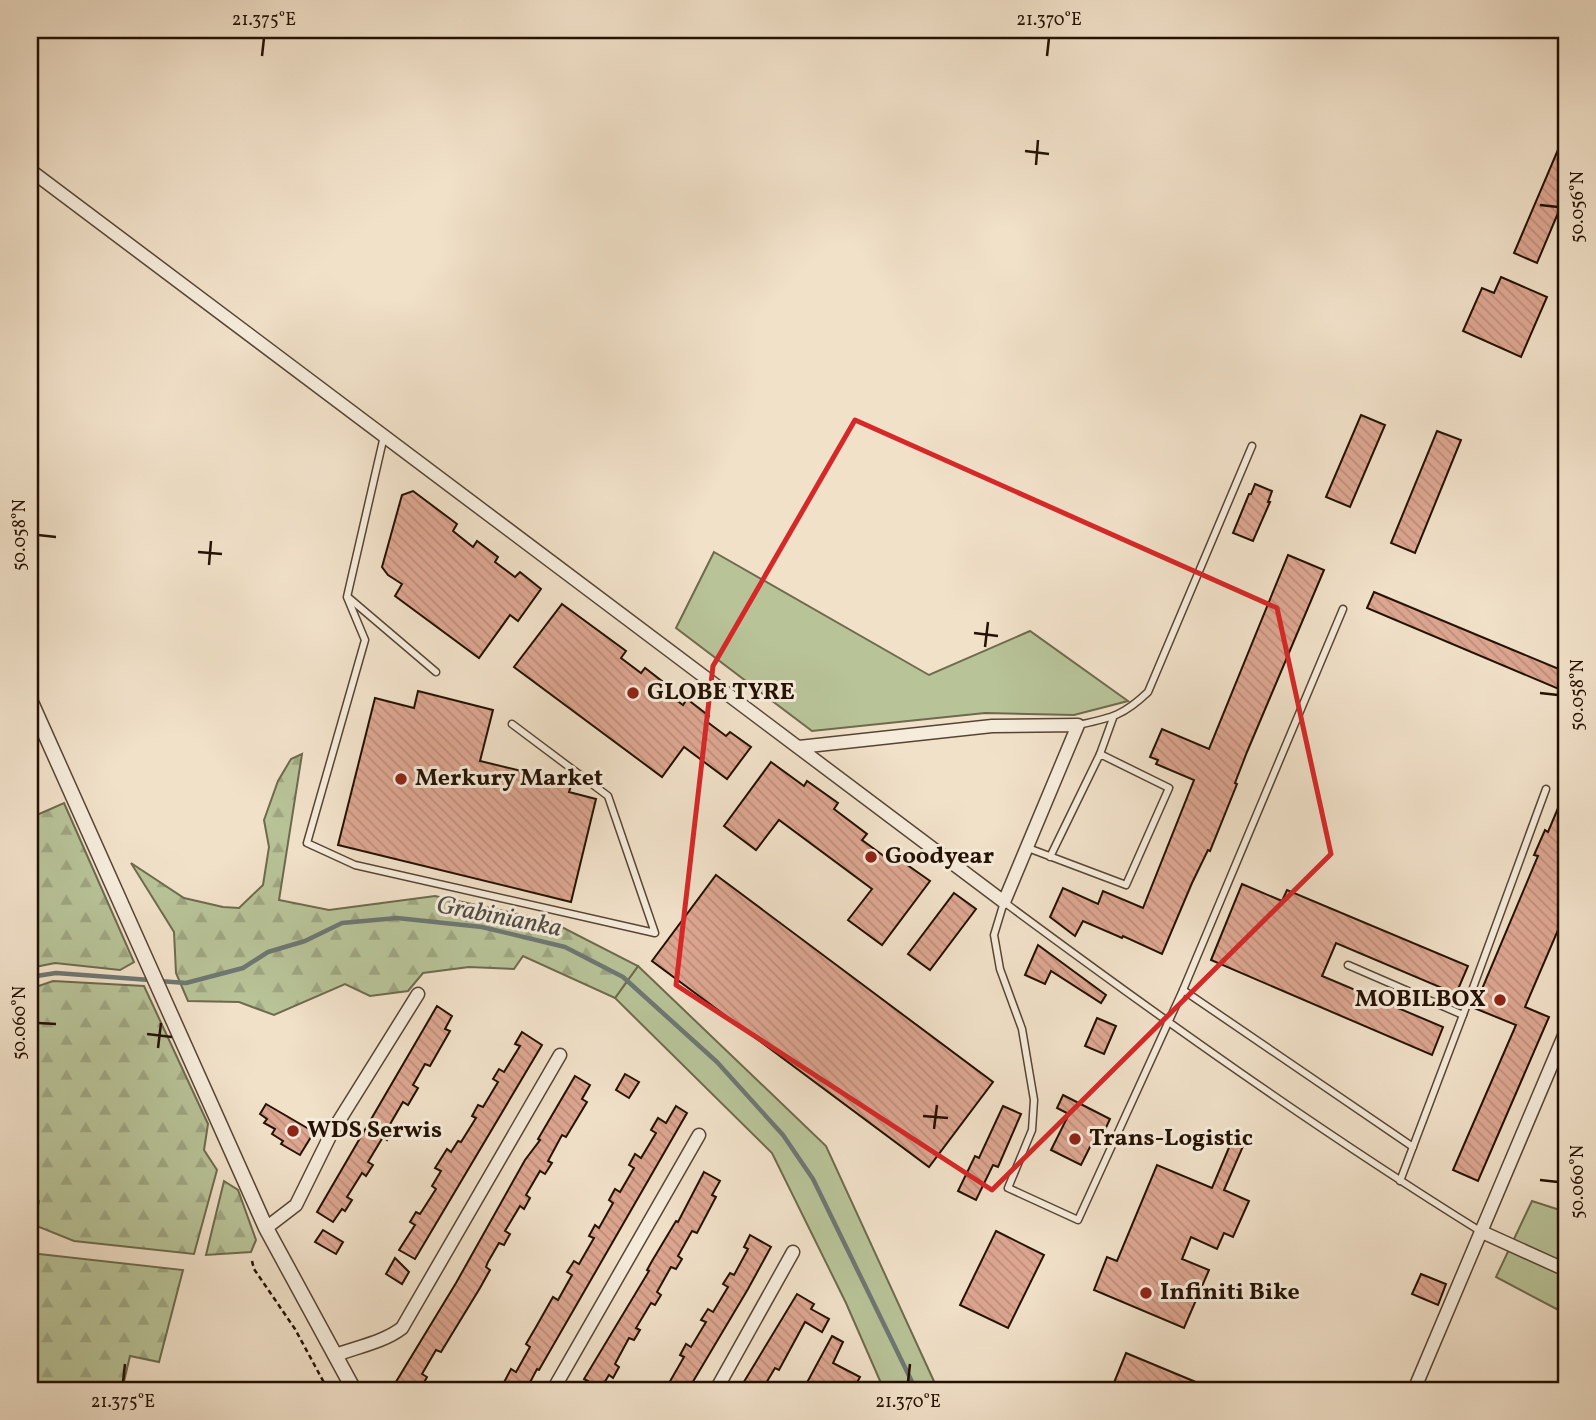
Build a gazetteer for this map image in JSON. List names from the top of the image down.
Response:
{
  "water": ["Grabinianka"],
  "places": [
    "GLOBE TYRE",
    "Merkury Market",
    "Goodyear",
    "MOBILBOX",
    "WDS Serwis",
    "Trans-Logistic",
    "Infiniti Bike"
  ],
  "coordinates": [
    "21.375°E",
    "21.370°E",
    "50.056°N",
    "50.058°N",
    "50.060°N"
  ]
}
